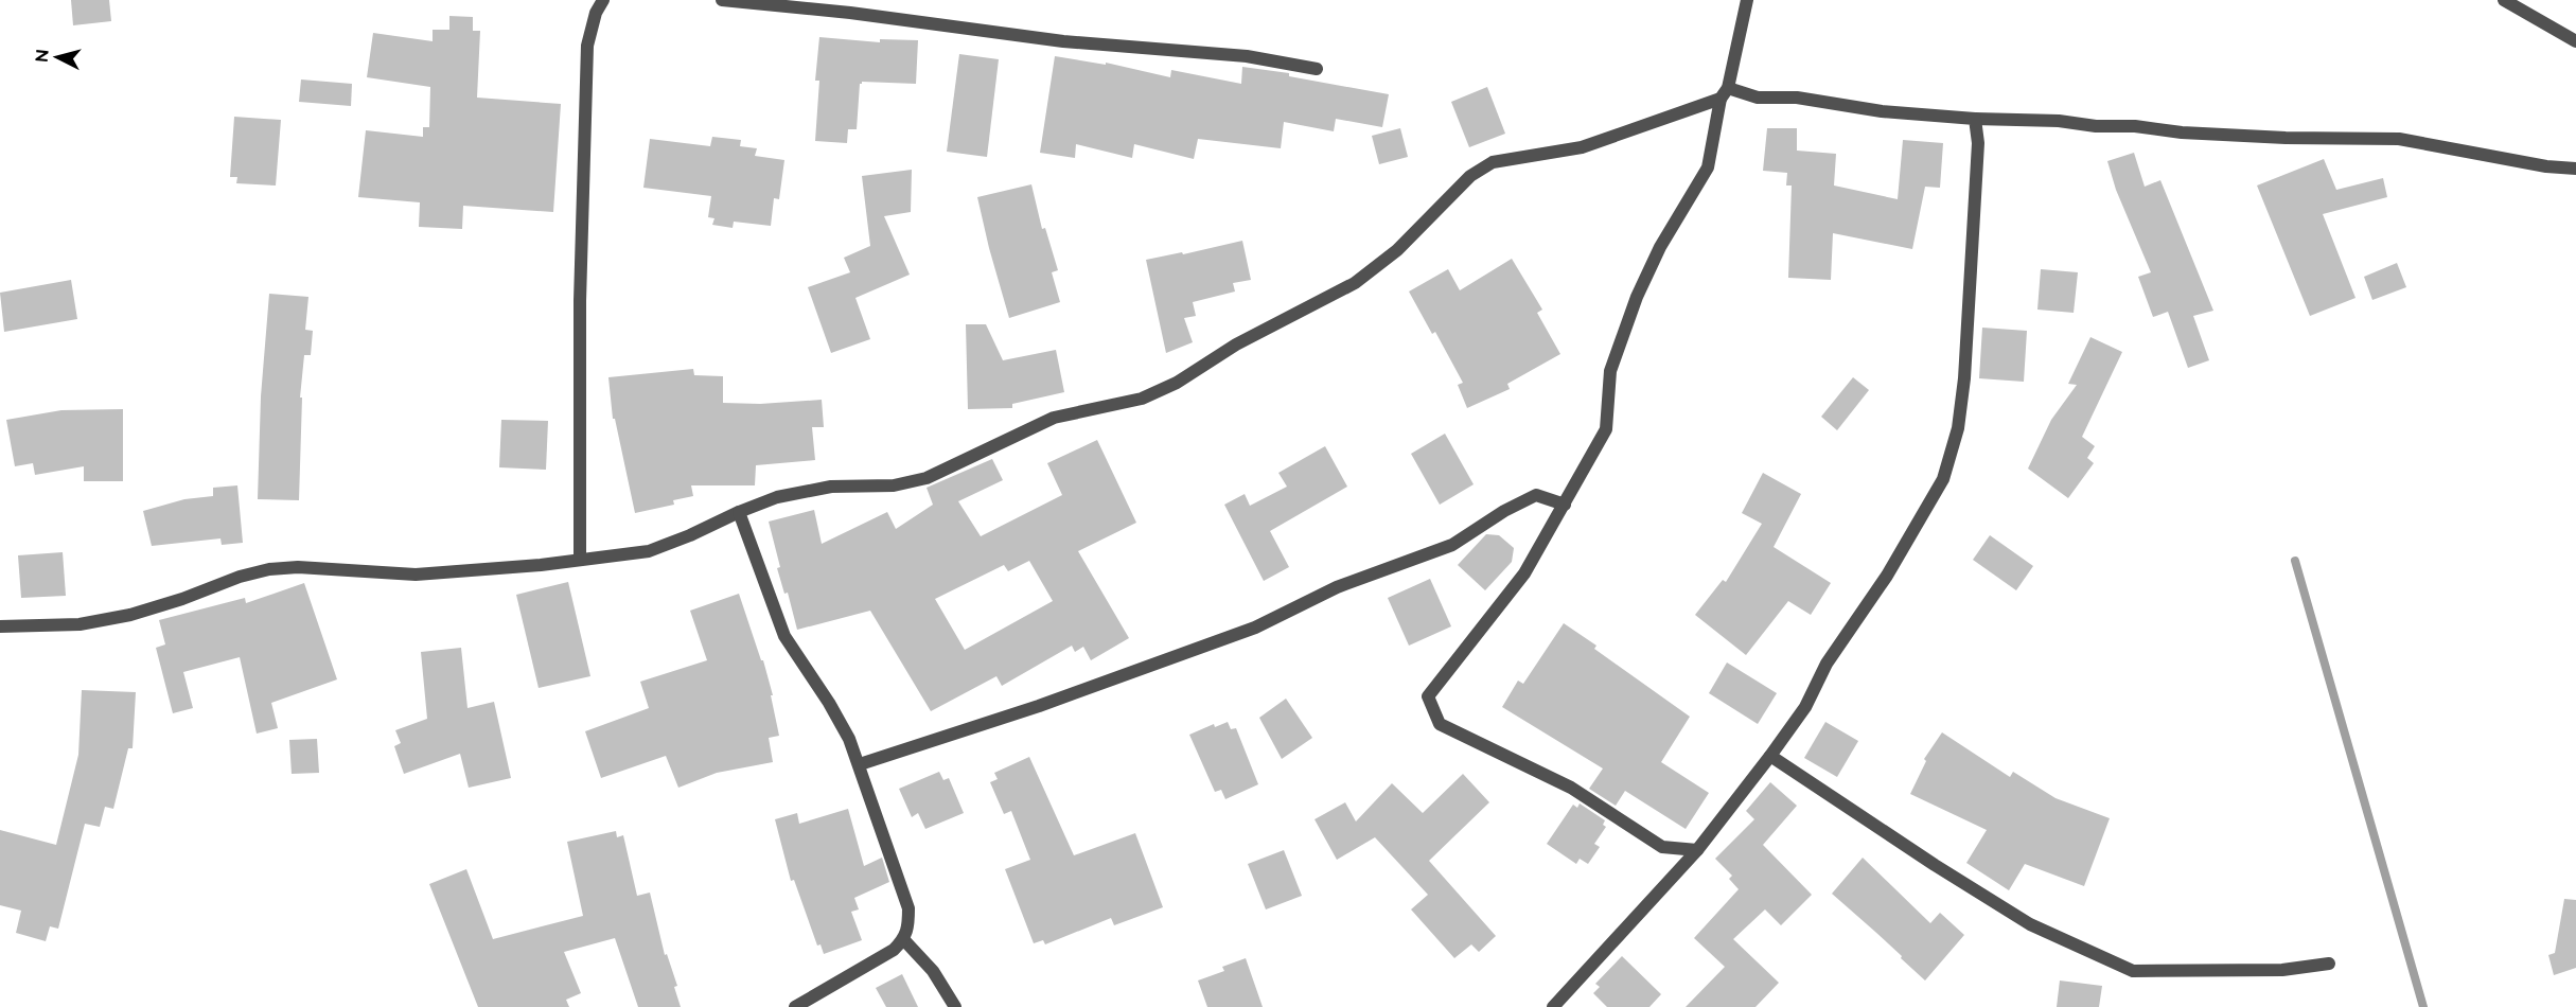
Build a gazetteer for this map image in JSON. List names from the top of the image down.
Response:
{
  "north": "left"
}
